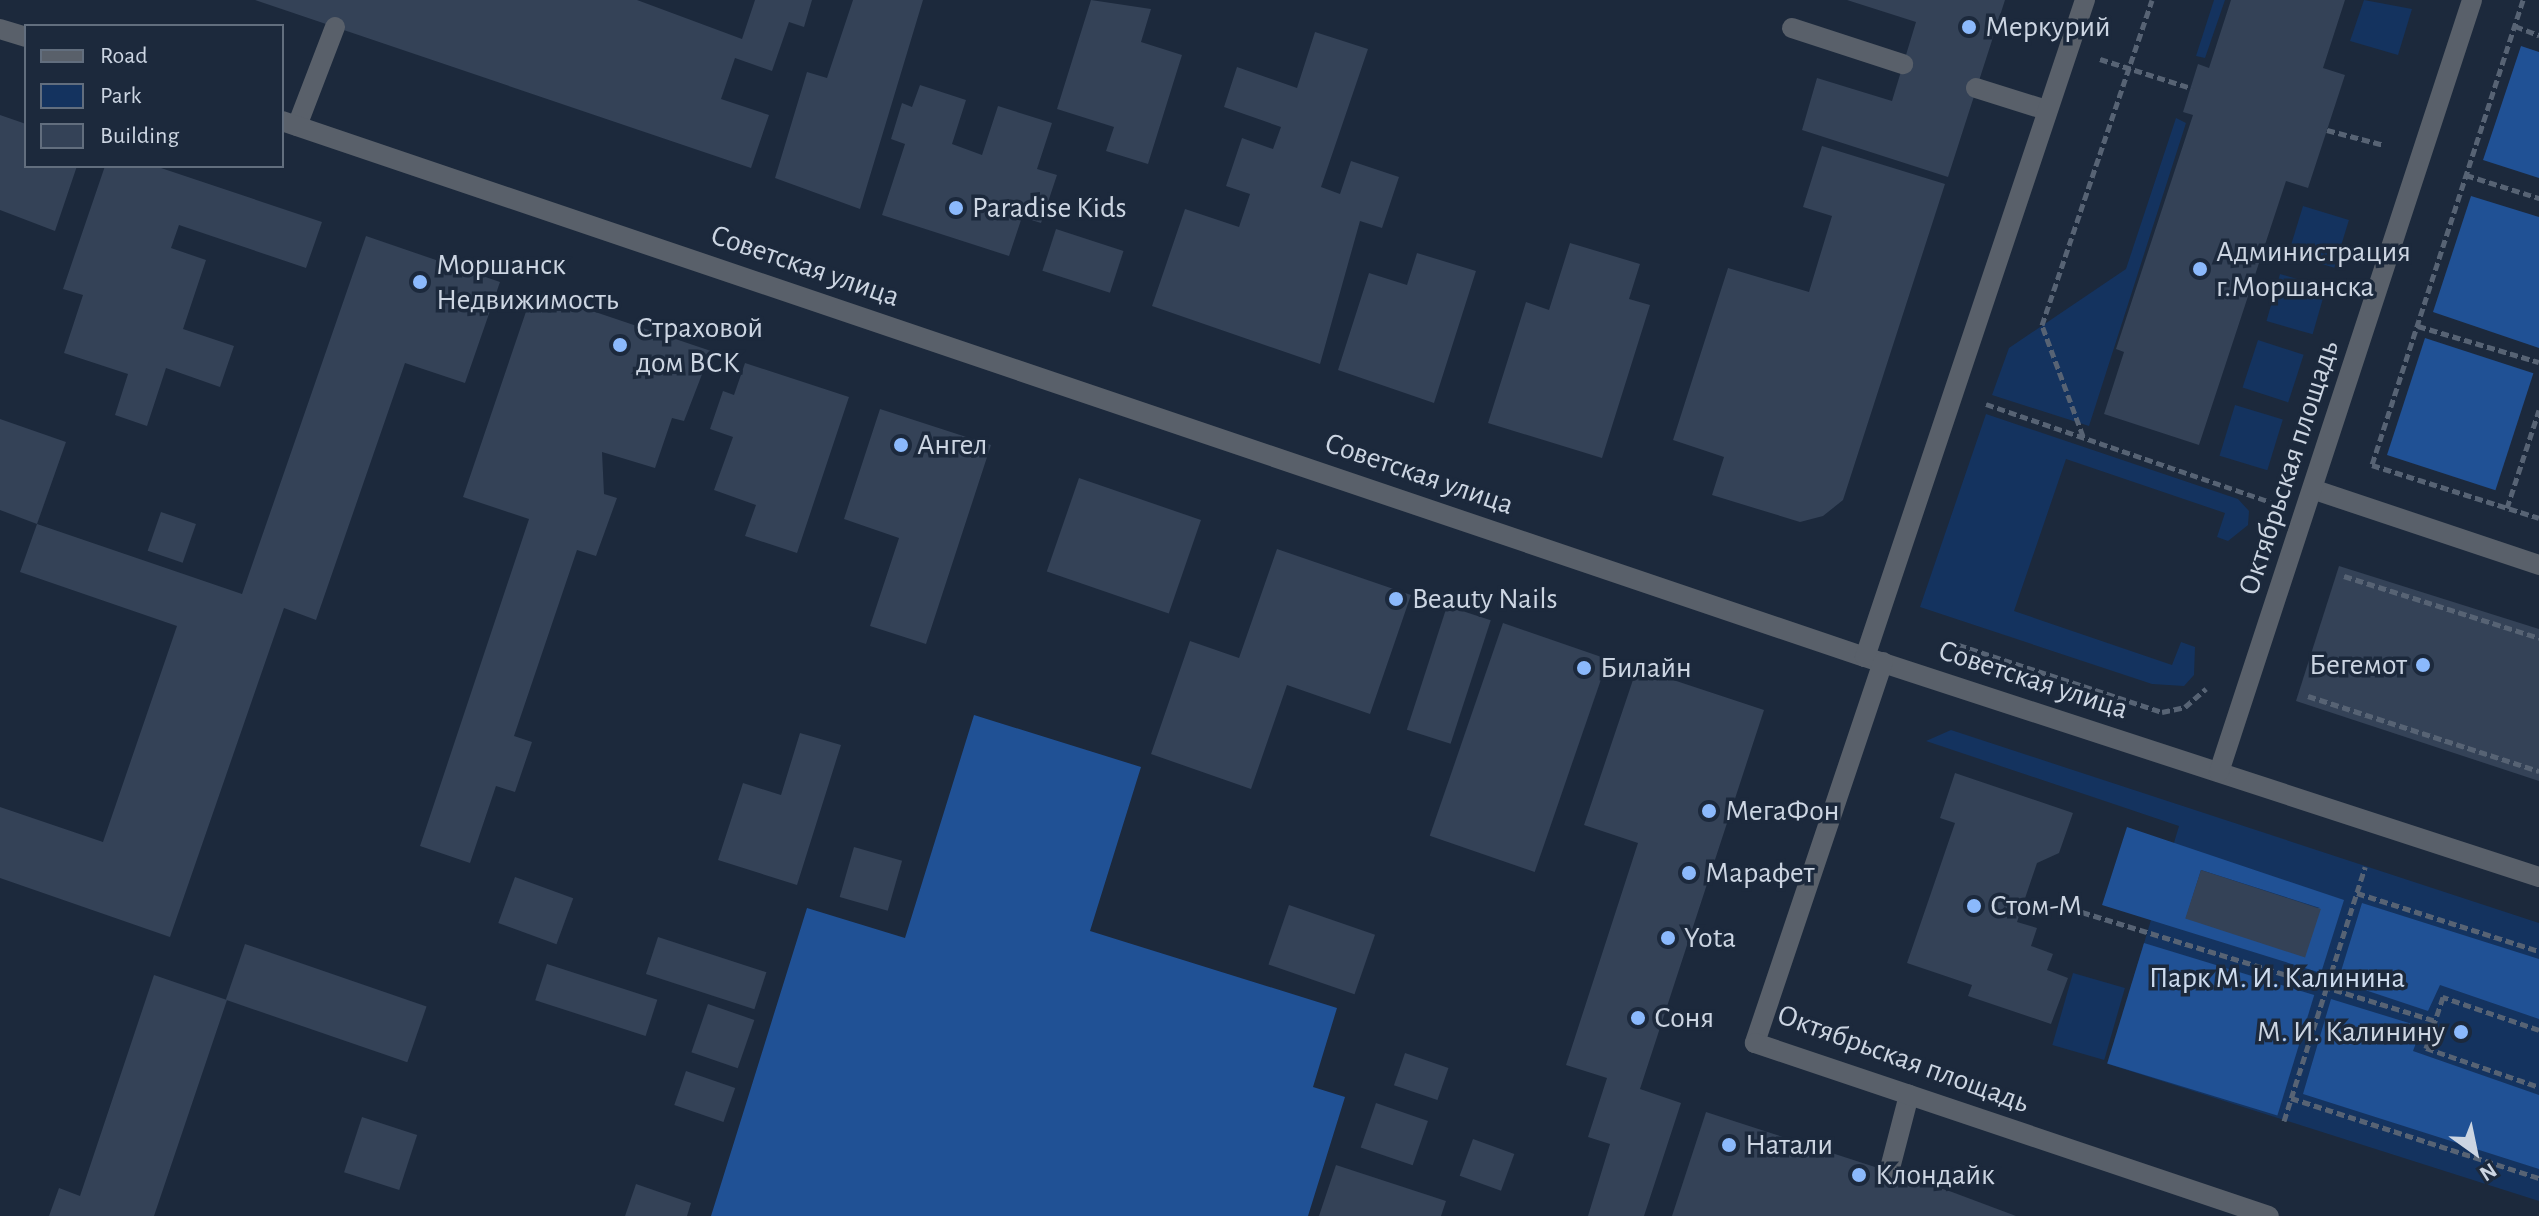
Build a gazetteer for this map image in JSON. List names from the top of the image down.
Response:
{
  "streets": {
    "street": ["Советская улица", "Октябрьская площадь"]
  },
  "crossings": [
    ["Советская улица", "Октябрьская площадь"]
  ],
  "parks": ["Парк М. И. Калинина"],
  "places": [
    "Меркурий",
    "Paradise Kids",
    "Администрация г.Моршанска",
    "Моршанск Недвижимость",
    "Страховой дом ВСК",
    "Ангел",
    "Beauty Nails",
    "Бегемот",
    "Билайн",
    "МегаФон",
    "Марафет",
    "Стом-М",
    "Yota",
    "Соня",
    "М. И. Калинину",
    "Натали",
    "Клондайк"
  ],
  "legend": ["Road", "Park", "Building"],
  "north": "bottom right"
}
